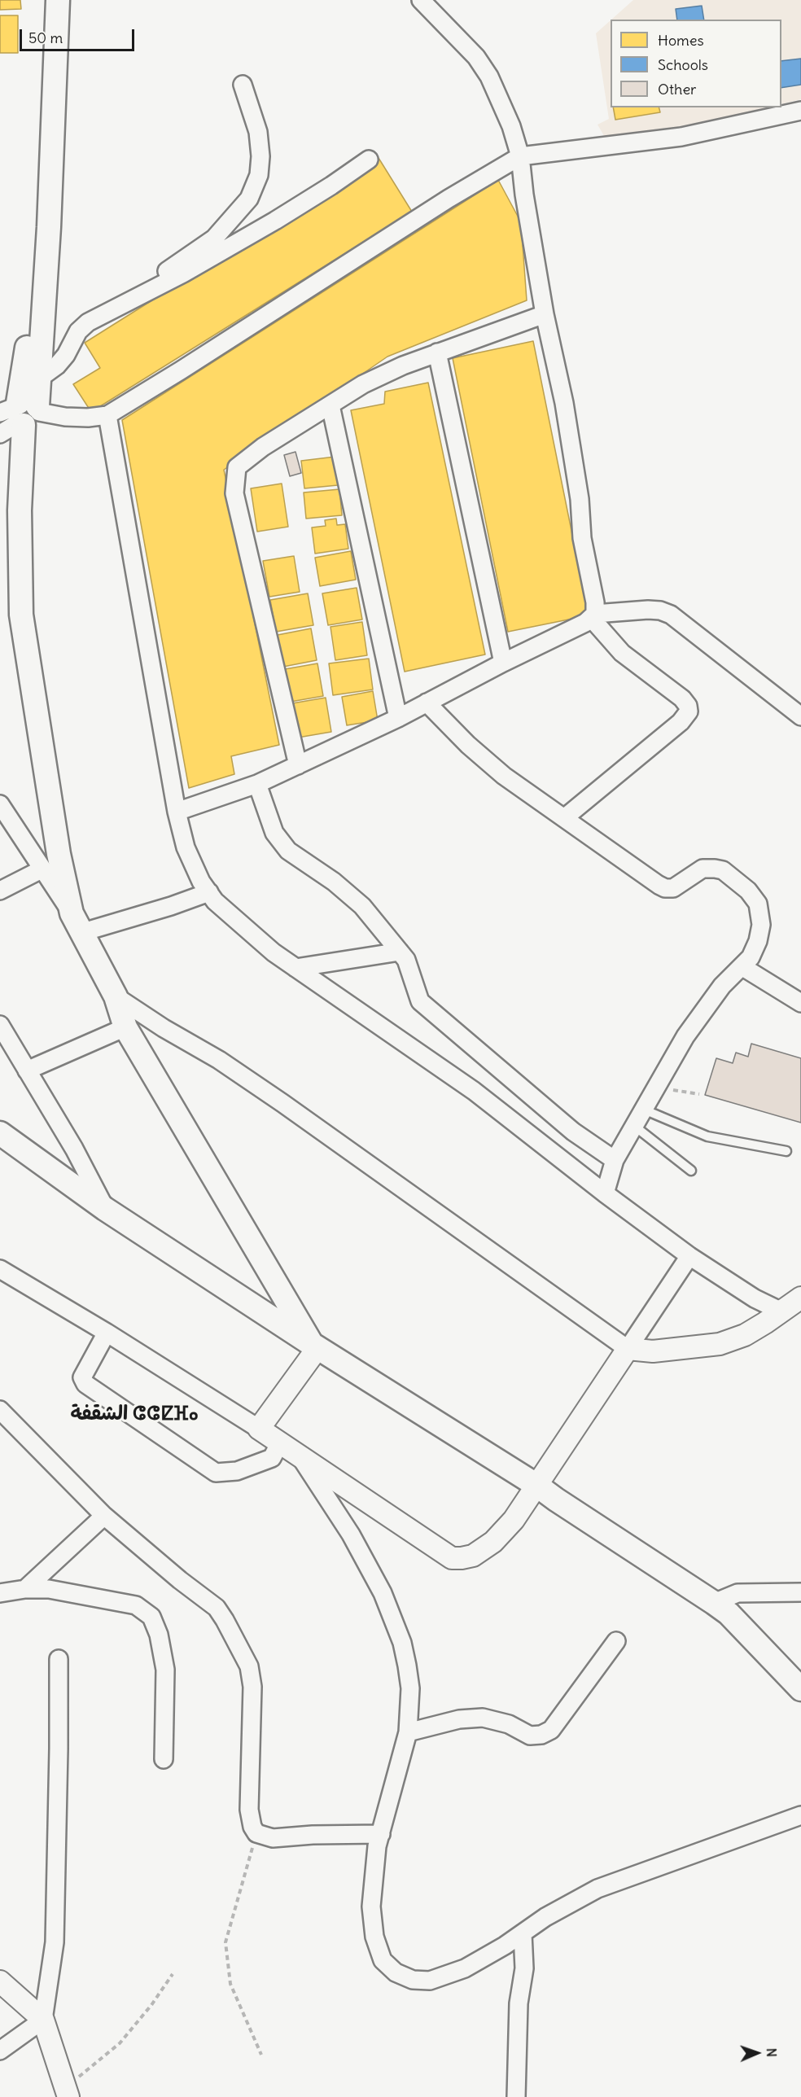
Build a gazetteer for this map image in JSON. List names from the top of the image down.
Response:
{
  "districts": ["الشقفة ⵛⵛⵇⴼⴰ"],
  "legend": ["Homes", "Schools", "Other"],
  "scale_bar": "50 m",
  "north": "right"
}
